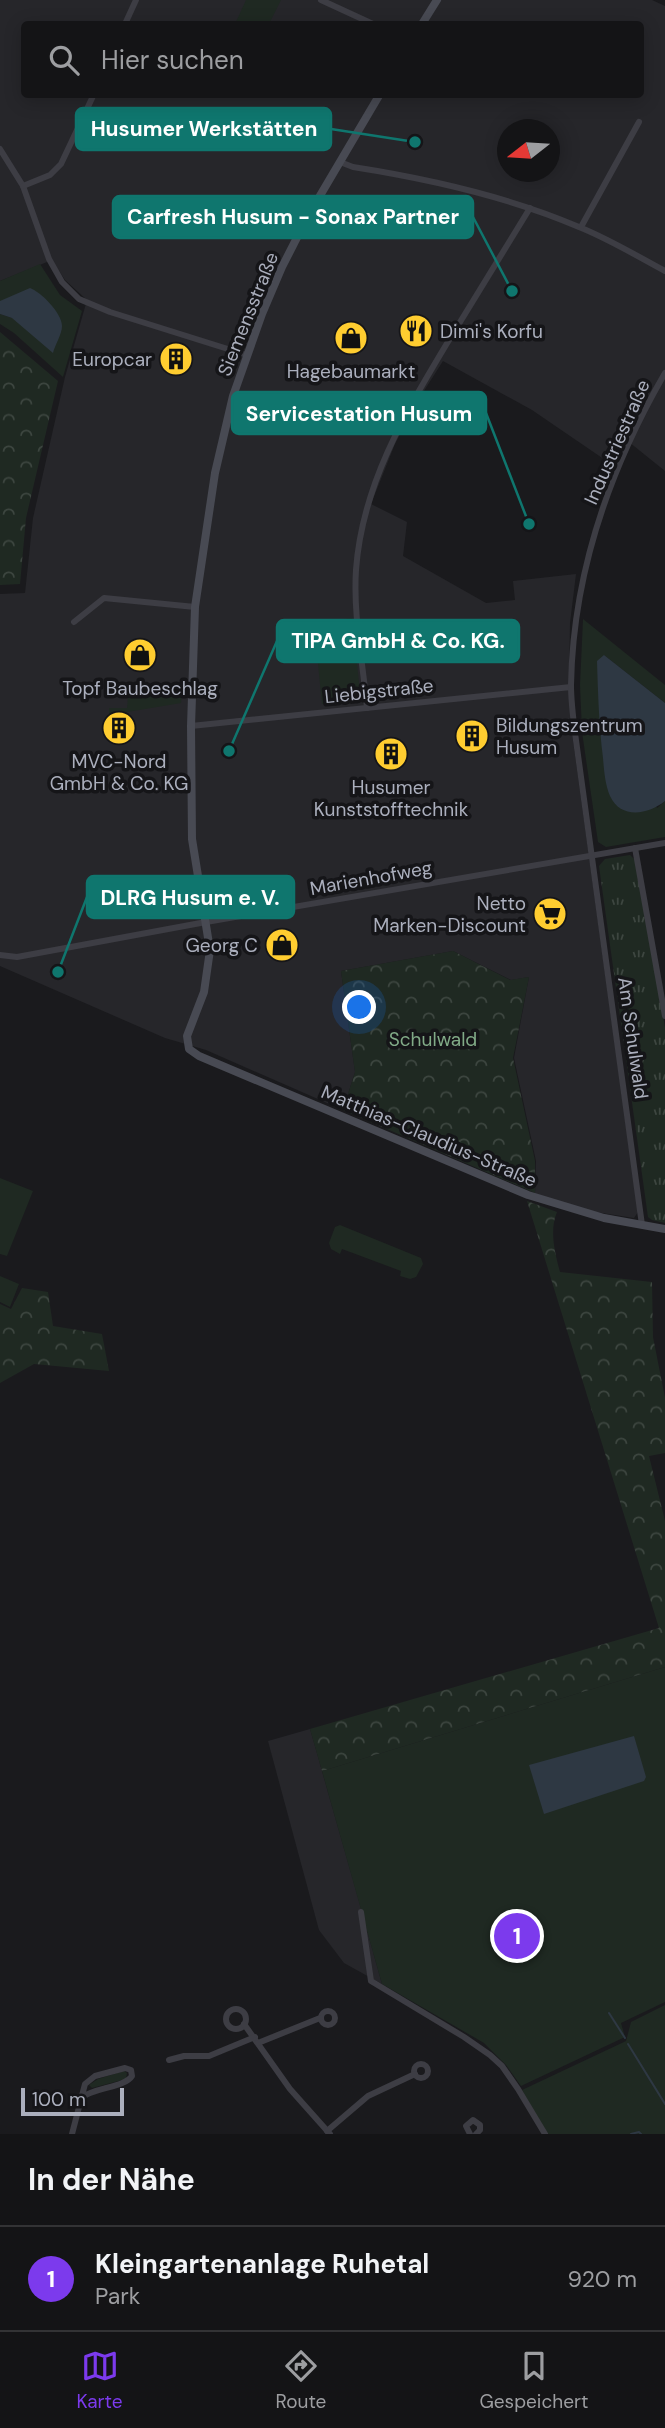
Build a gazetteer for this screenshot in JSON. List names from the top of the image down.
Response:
{
  "streets": {
    "street": [
      "Siemensstraße",
      "Industriestraße",
      "Liebigstraße",
      "Marienhofweg",
      "Am Schulwald",
      "Matthias-Claudius-Straße"
    ]
  },
  "crossings": [
    ["Siemensstraße", "Liebigstraße"],
    ["Siemensstraße", "Marienhofweg"],
    ["Siemensstraße", "Matthias-Claudius-Straße"],
    ["Industriestraße", "Liebigstraße"],
    ["Industriestraße", "Marienhofweg"],
    ["Industriestraße", "Am Schulwald"],
    ["Marienhofweg", "Am Schulwald"],
    ["Am Schulwald", "Matthias-Claudius-Straße"]
  ],
  "parks": ["Schulwald"],
  "places": {
    "other": [
      "Husumer Werkstätten",
      "Carfresh Husum - Sonax Partner",
      "Servicestation Husum",
      "TIPA GmbH & Co. KG.",
      "DLRG Husum e. V."
    ],
    "restaurant": ["Dimi's Korfu"],
    "shop": ["Hagebaumarkt", "Topf Baubeschlag", "Georg C"],
    "building": [
      "Europcar",
      "MVC-Nord GmbH & Co. KG",
      "Bildungszentrum Husum",
      "Husumer Kunststofftechnik"
    ],
    "supermarket": ["Netto Marken-Discount"]
  },
  "scale_bar": "100 m",
  "north": "left",
  "page": {
    "search": "Hier suchen",
    "pins": "1",
    "scale": "100 m",
    "heading": "In der Nähe",
    "list": [
      {
        "mark": "1",
        "name": "Kleingartenanlage Ruhetal",
        "note": "Park",
        "value": "920 m"
      }
    ],
    "nav": ["Karte", "Route", "Gespeichert"]
  }
}
